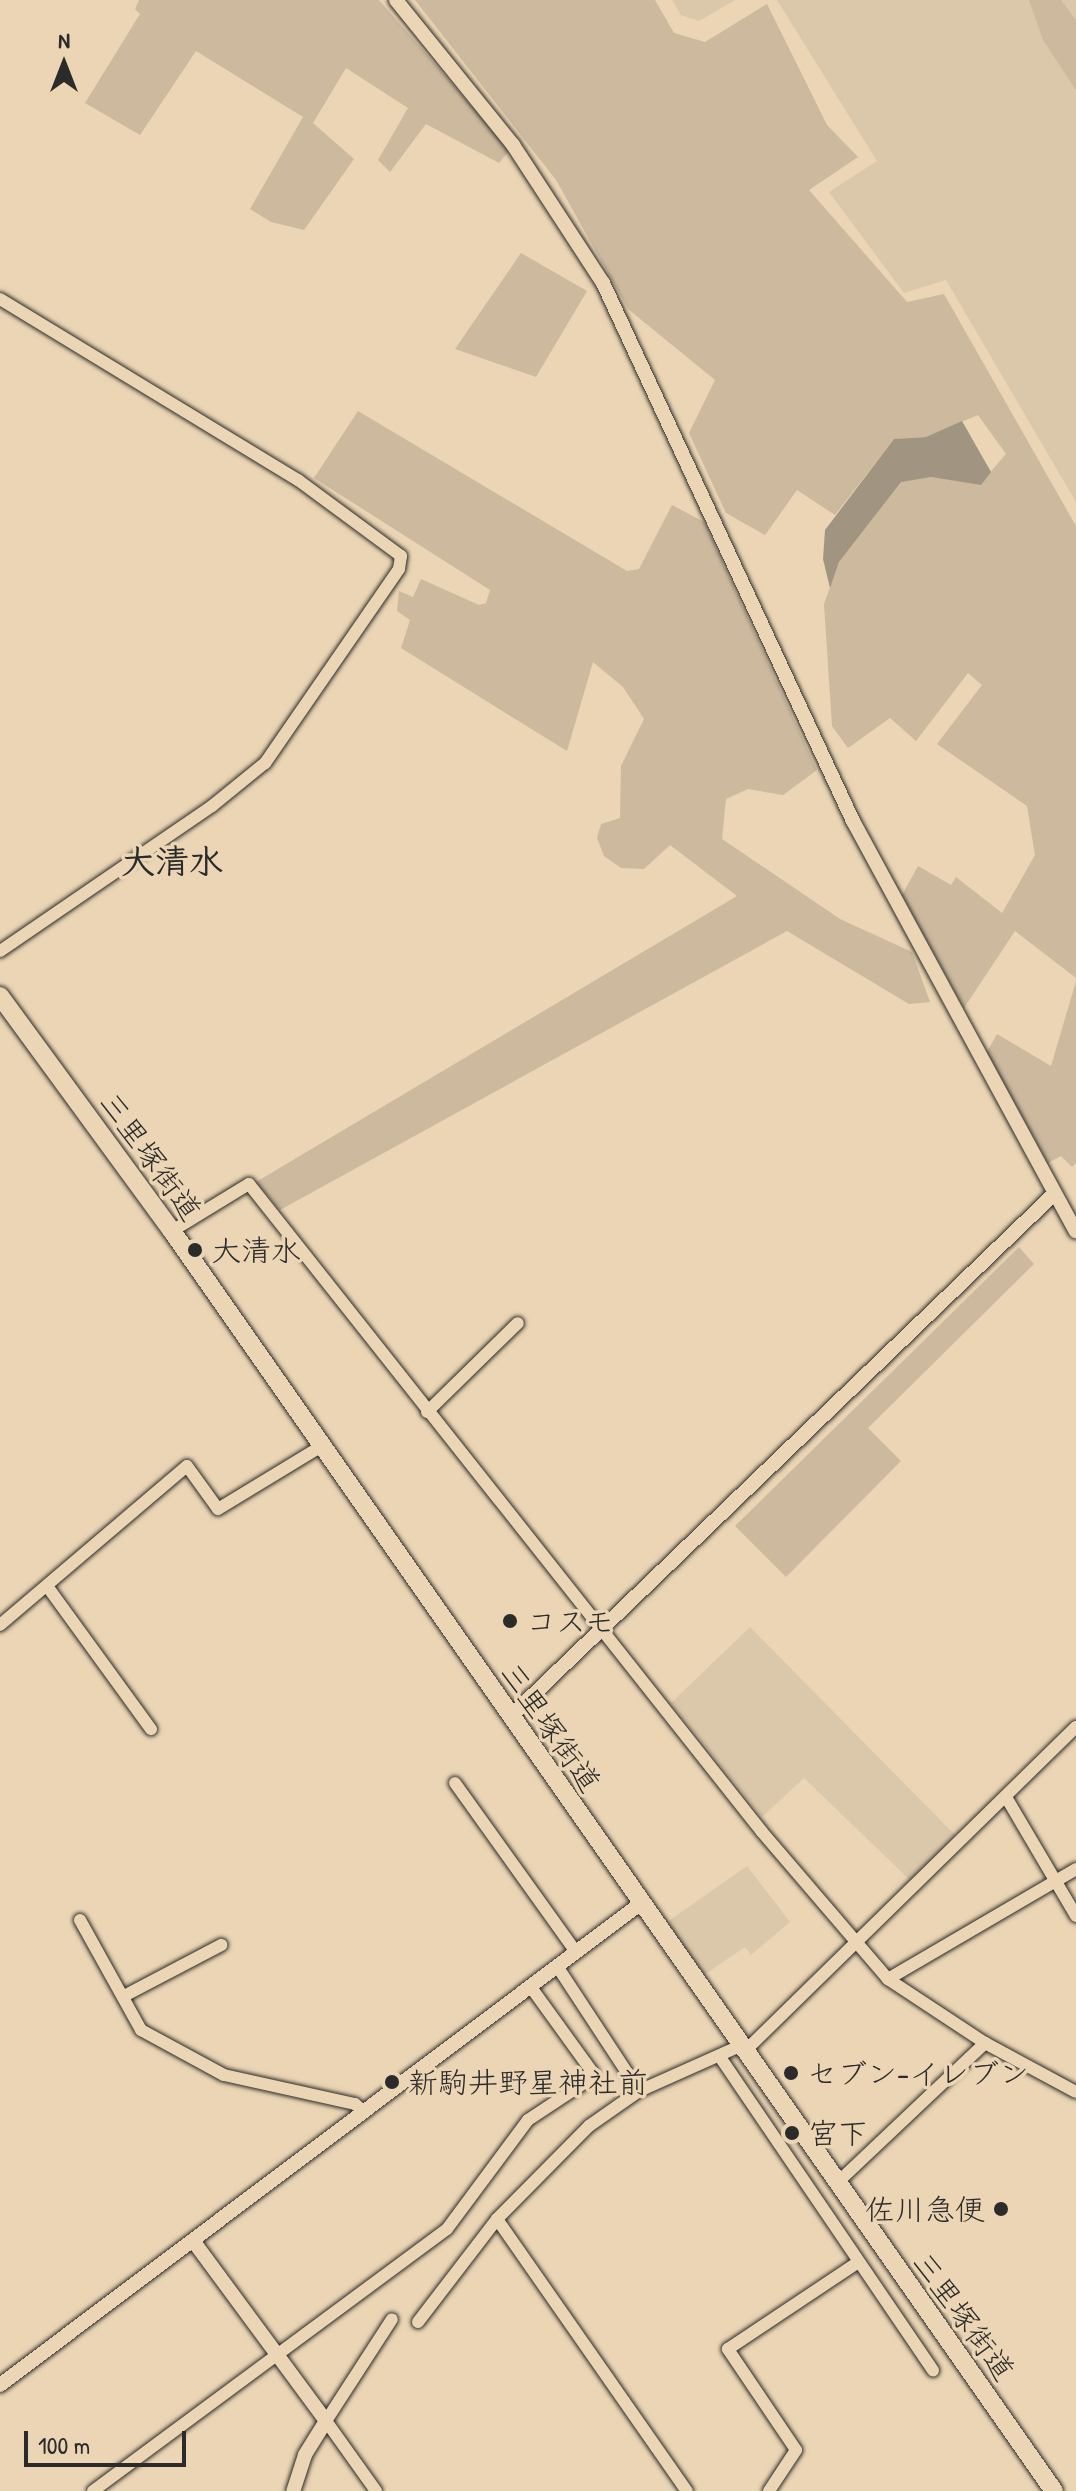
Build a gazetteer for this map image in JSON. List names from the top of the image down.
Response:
{
  "streets": {
    "main road": ["三里塚街道"]
  },
  "districts": ["大清水"],
  "places": [
    "大清水",
    "コスモ",
    "セブン-イレブン",
    "新駒井野星神社前",
    "宮下",
    "佐川急便"
  ],
  "scale_bar": "100 m",
  "north": "top"
}
